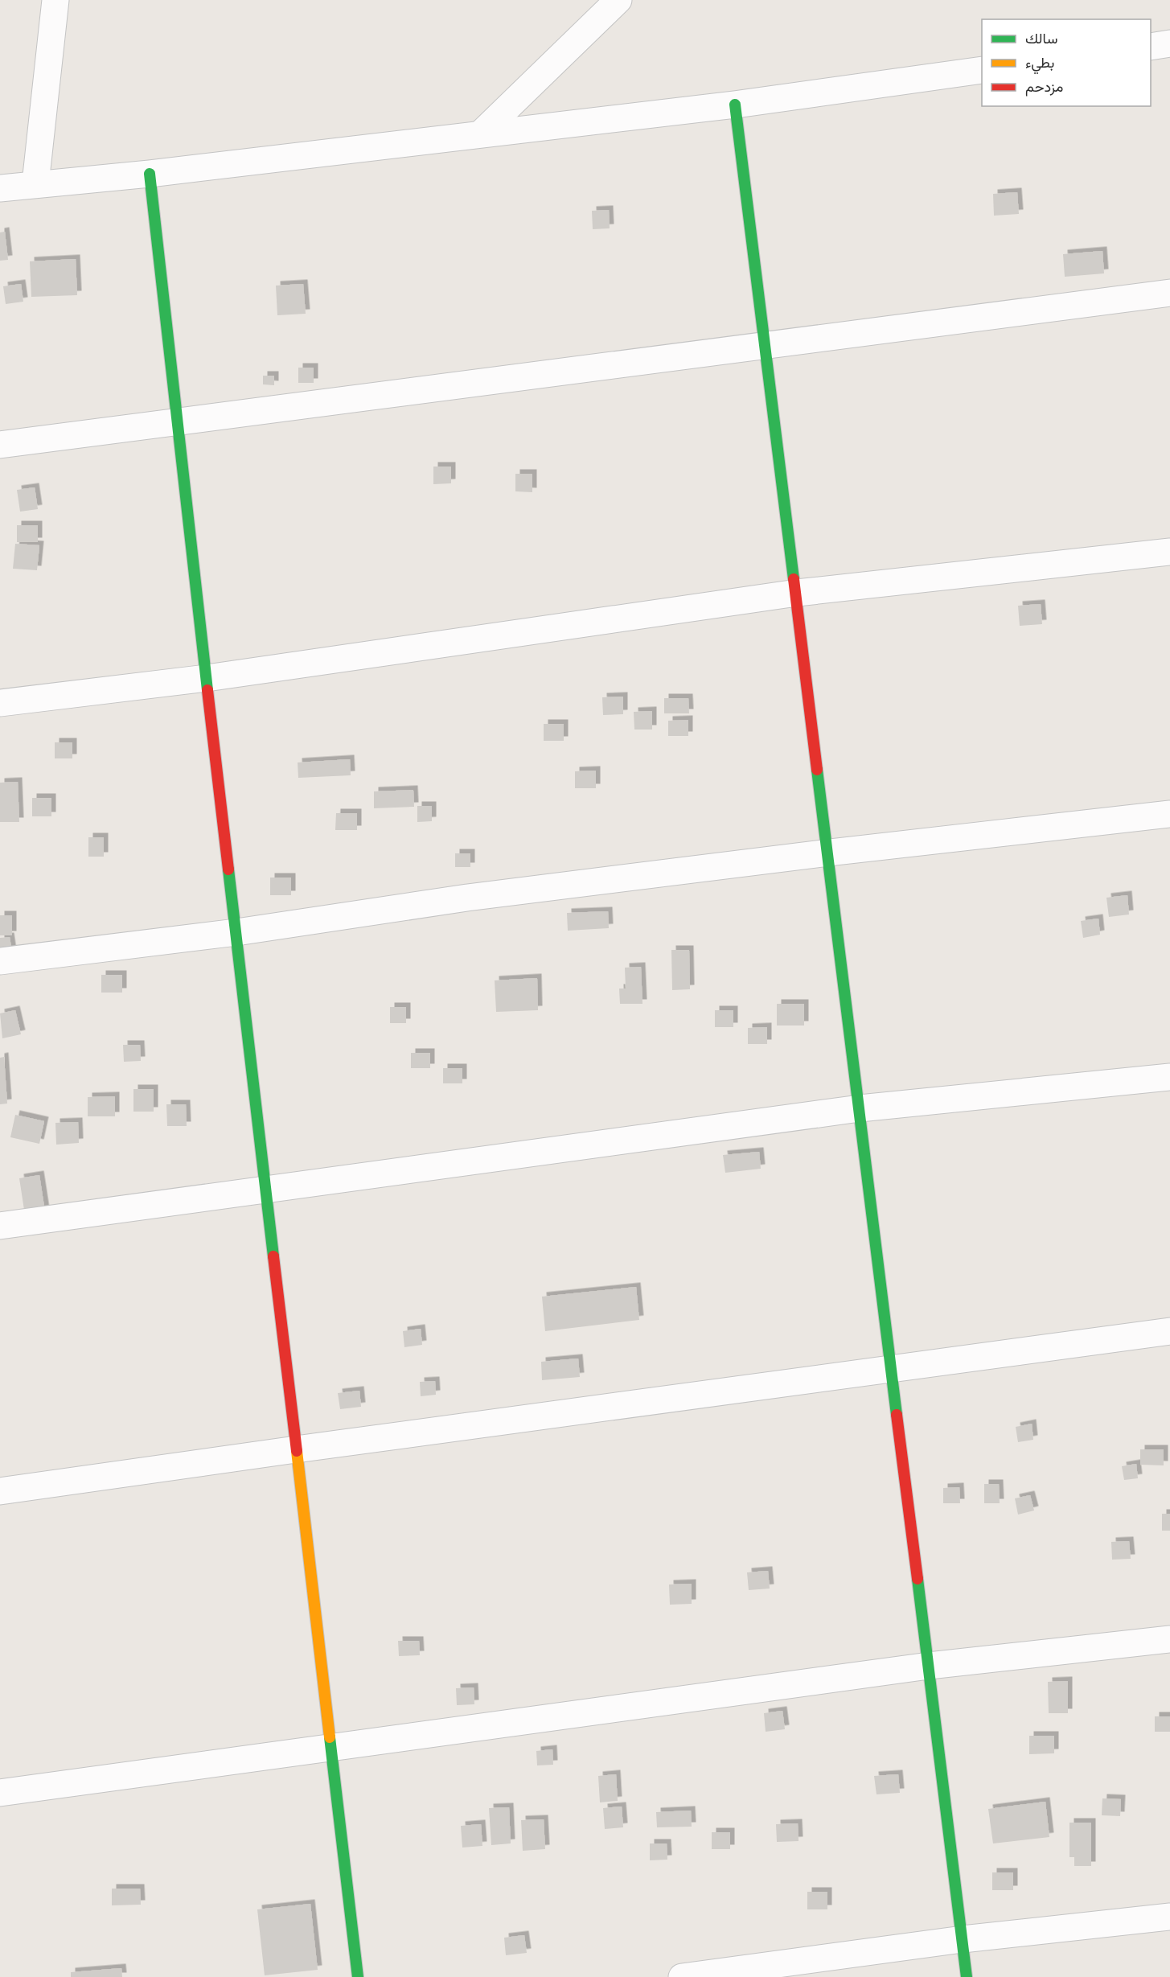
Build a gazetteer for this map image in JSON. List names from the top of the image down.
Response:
{
  "legend": ["سالك", "بطيء", "مزدحم"]
}
